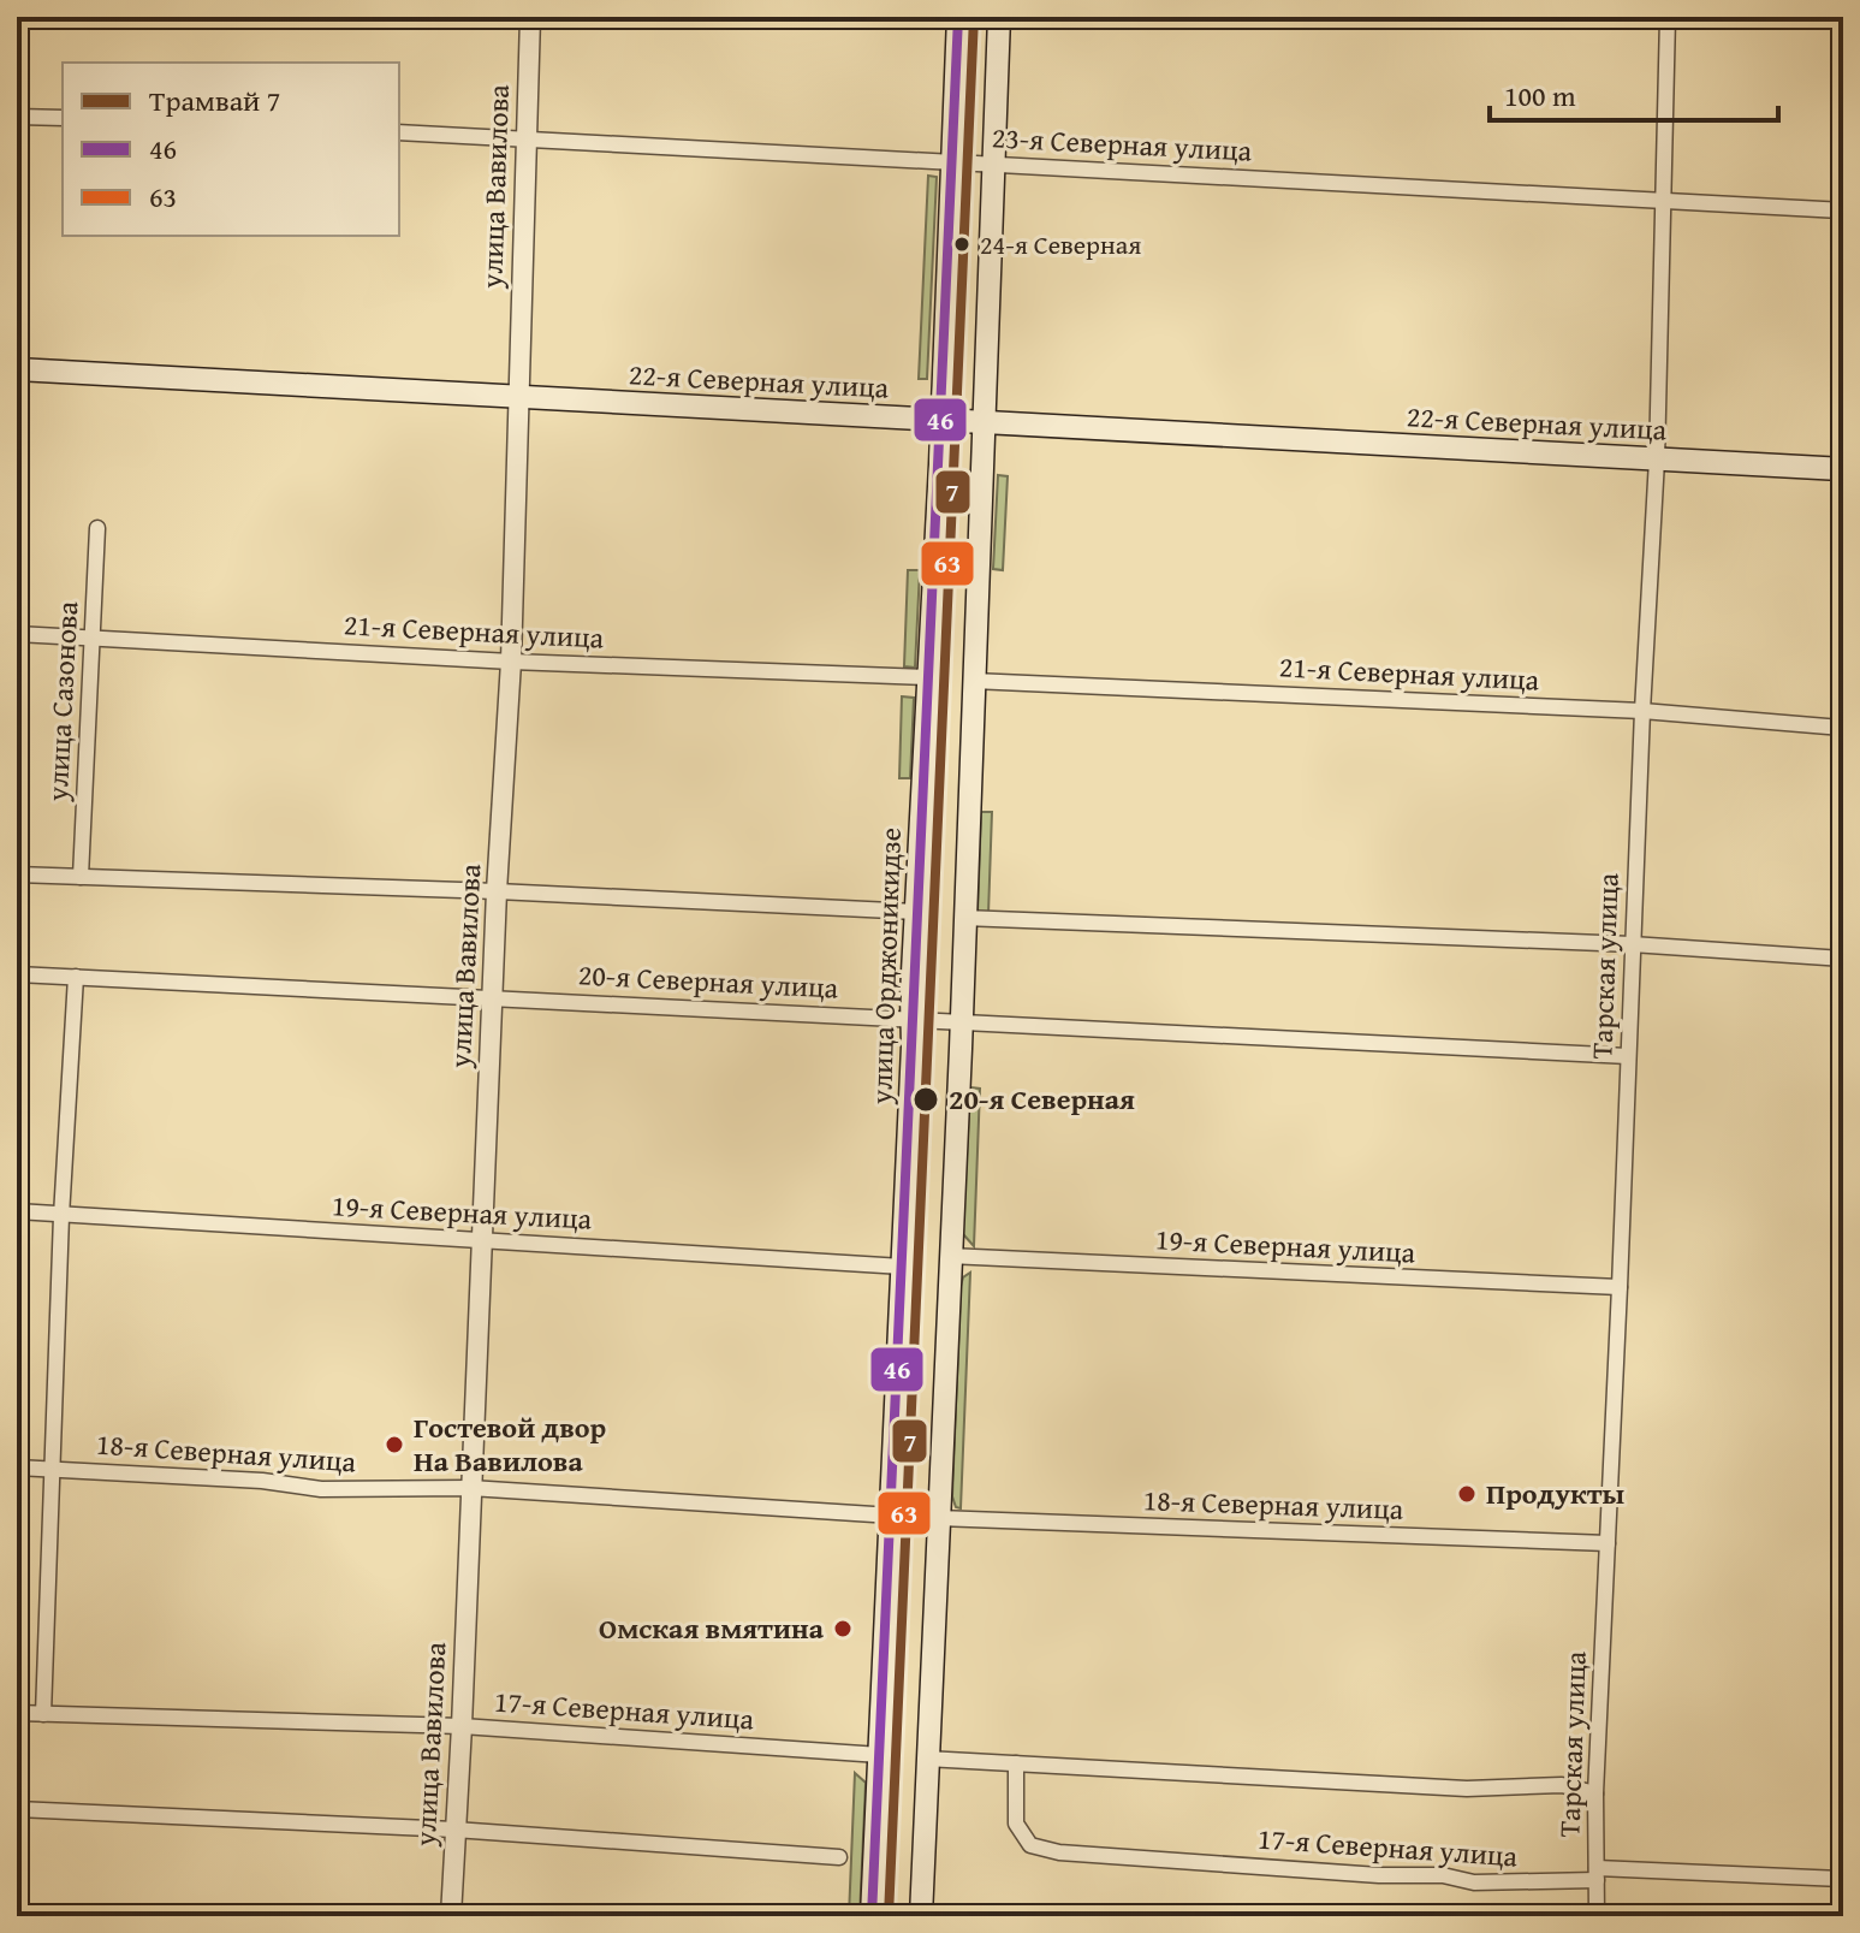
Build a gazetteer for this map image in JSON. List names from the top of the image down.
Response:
{
  "streets": {
    "main road": ["22-я Северная улица", "улица Орджоникидзе"],
    "street": [
      "23-я Северная улица",
      "улица Вавилова",
      "21-я Северная улица",
      "улица Сазонова",
      "Тарская улица",
      "20-я Северная улица",
      "19-я Северная улица",
      "18-я Северная улица",
      "17-я Северная улица"
    ]
  },
  "crossings": [
    ["23-я Северная улица", "улица Вавилова"],
    ["23-я Северная улица", "улица Орджоникидзе"],
    ["23-я Северная улица", "Тарская улица"],
    ["улица Вавилова", "22-я Северная улица"],
    ["улица Вавилова", "21-я Северная улица"],
    ["улица Вавилова", "20-я Северная улица"],
    ["улица Вавилова", "19-я Северная улица"],
    ["улица Вавилова", "18-я Северная улица"],
    ["улица Вавилова", "17-я Северная улица"],
    ["22-я Северная улица", "улица Орджоникидзе"],
    ["22-я Северная улица", "Тарская улица"],
    ["21-я Северная улица", "улица Сазонова"],
    ["21-я Северная улица", "улица Орджоникидзе"],
    ["21-я Северная улица", "Тарская улица"],
    ["улица Орджоникидзе", "20-я Северная улица"],
    ["улица Орджоникидзе", "19-я Северная улица"],
    ["улица Орджоникидзе", "18-я Северная улица"],
    ["улица Орджоникидзе", "17-я Северная улица"],
    ["Тарская улица", "20-я Северная улица"],
    ["Тарская улица", "19-я Северная улица"],
    ["Тарская улица", "18-я Северная улица"],
    ["Тарская улица", "17-я Северная улица"]
  ],
  "places": [
    "24-я Северная",
    "20-я Северная",
    "Гостевой двор На Вавилова",
    "Продукты",
    "Oмская вмятина"
  ],
  "lines": ["tram line 7", "transit line 46", "transit line 63"],
  "legend": ["Трамвай 7", "46", "63"],
  "scale_bar": "100 m"
}
